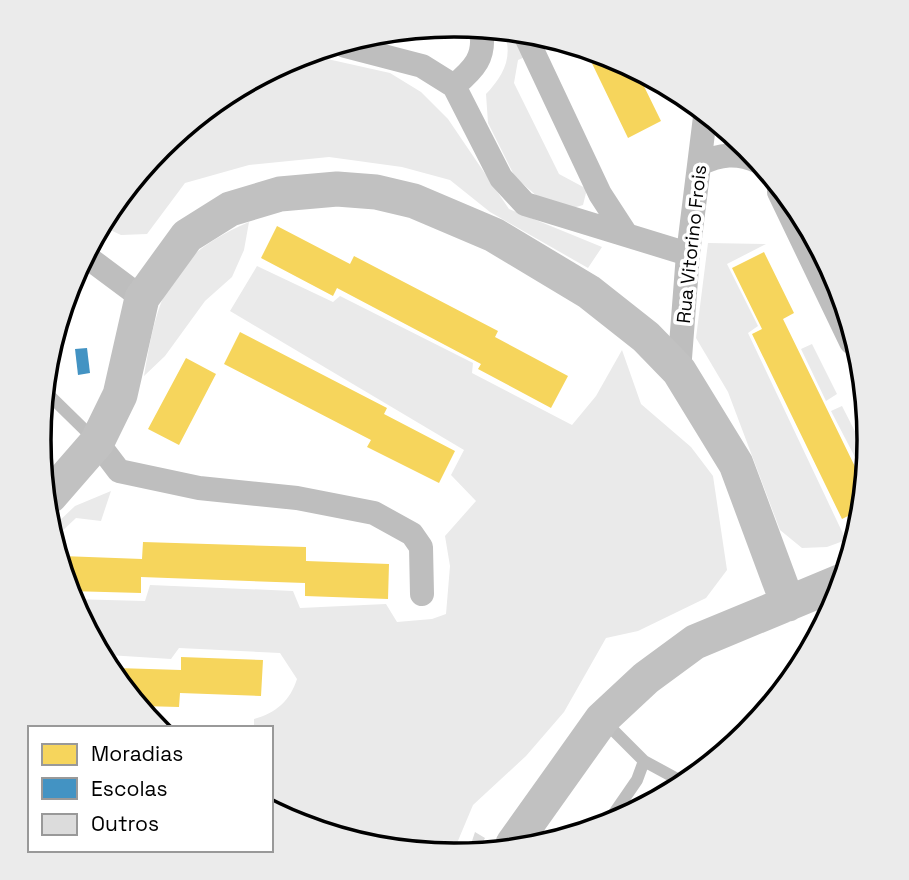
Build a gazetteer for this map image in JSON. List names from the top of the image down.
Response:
{
  "streets": {
    "street": ["Rua Vitorino Frois"]
  },
  "legend": ["Moradias", "Escolas", "Outros"]
}
